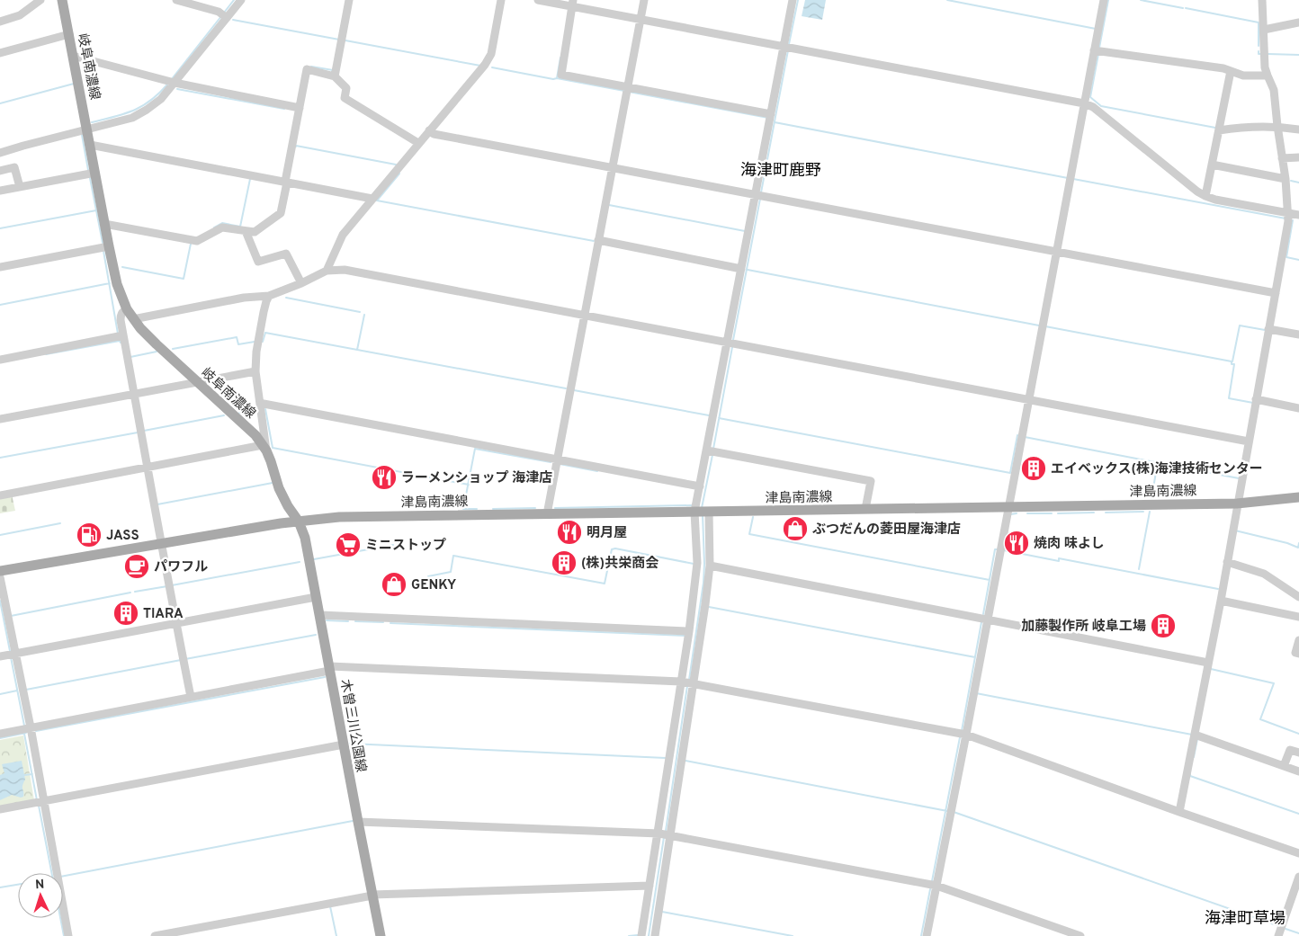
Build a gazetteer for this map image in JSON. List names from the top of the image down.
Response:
{
  "streets": {
    "main road": ["岐阜南濃線", "津島南濃線", "木曽三川公園線"]
  },
  "crossings": [
    ["岐阜南濃線", "津島南濃線"],
    ["岐阜南濃線", "木曽三川公園線"],
    ["津島南濃線", "木曽三川公園線"]
  ],
  "districts": ["海津町鹿野", "海津町草場"],
  "places": {
    "building": [
      "エイベックス(株)海津技術センター",
      "(株)共栄商会",
      "TIARA",
      "加藤製作所 岐阜工場"
    ],
    "restaurant": ["ラーメンショップ 海津店", "明月屋", "焼肉 味よし"],
    "shop": ["ぶつだんの菱田屋海津店", "GENKY"],
    "fuel station": ["JASS"],
    "supermarket": ["ミニストップ"],
    "cafe": ["パワフル"]
  },
  "north": "top"
}
